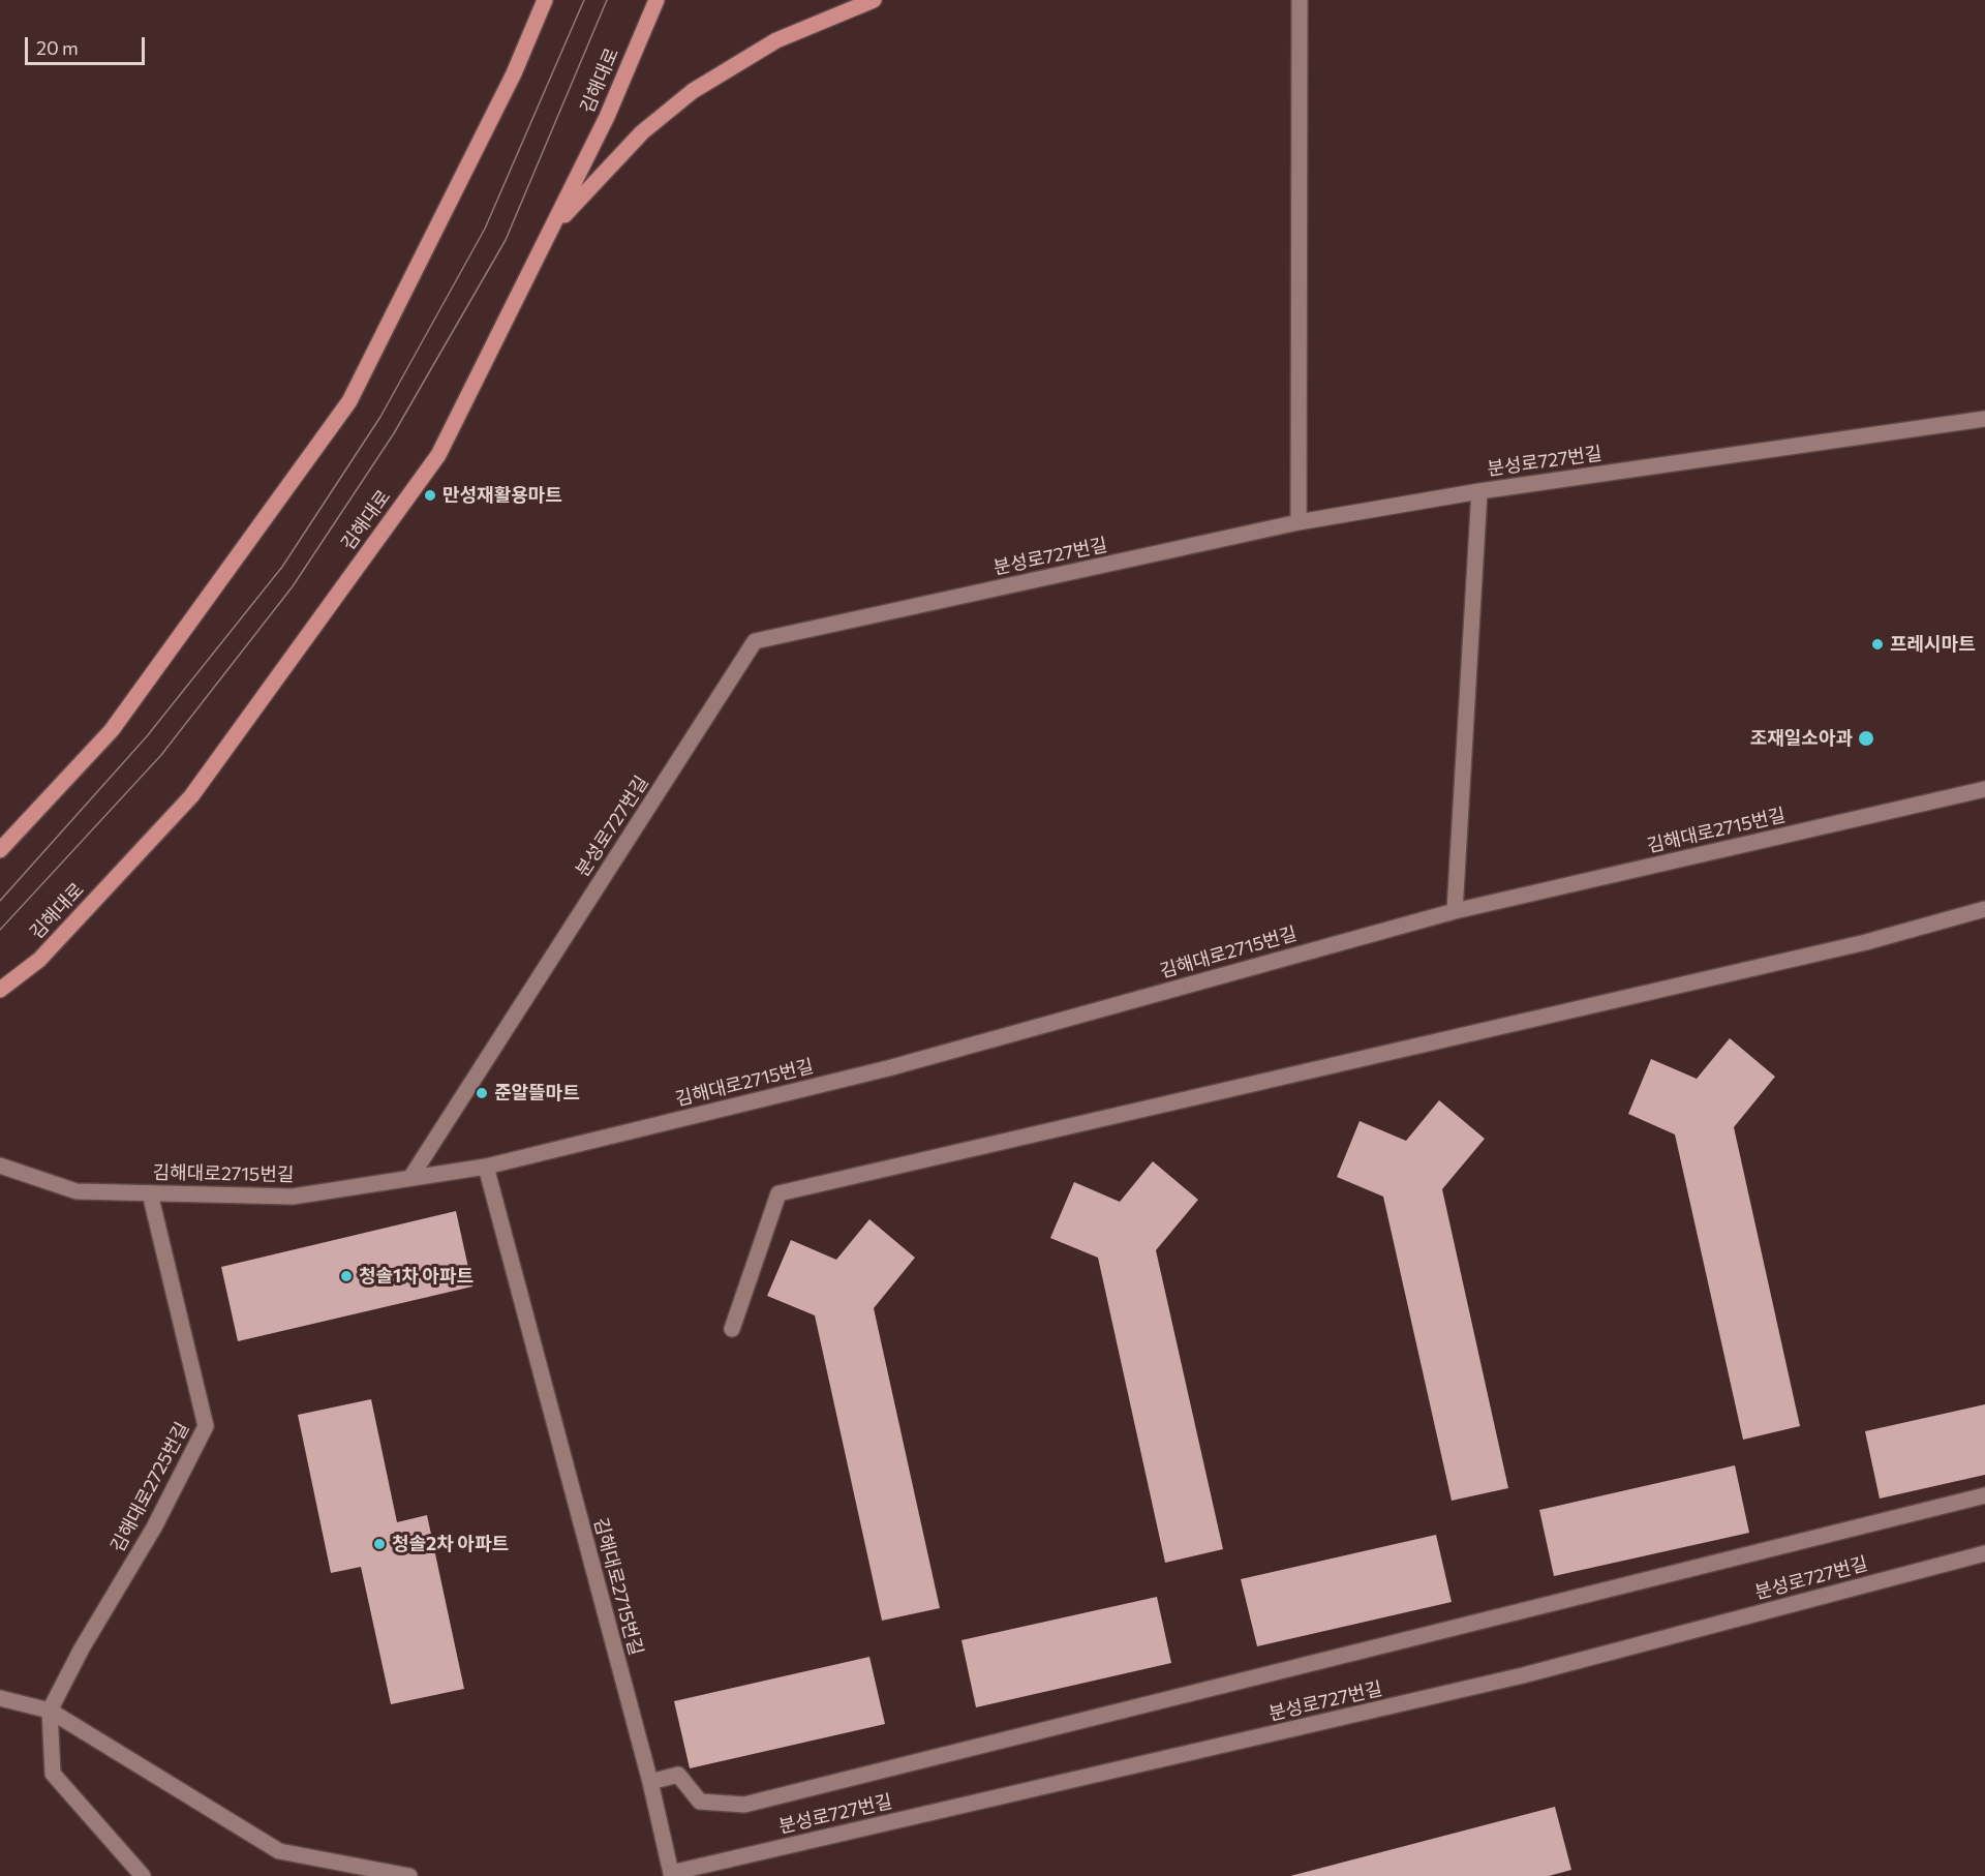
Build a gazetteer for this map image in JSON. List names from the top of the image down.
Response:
{
  "streets": {
    "main road": ["김해대로"],
    "street": ["분성로727번길", "김해대로2715번길", "김해대로2725번길"]
  },
  "crossings": [
    ["분성로727번길", "김해대로2715번길"],
    ["김해대로2715번길", "김해대로2725번길"]
  ],
  "places": [
    "만성재활용마트",
    "프레시마트",
    "조재일소아과",
    "준알뜰마트",
    "청솔1차 아파트",
    "청솔2차 아파트"
  ],
  "scale_bar": "20 m"
}
